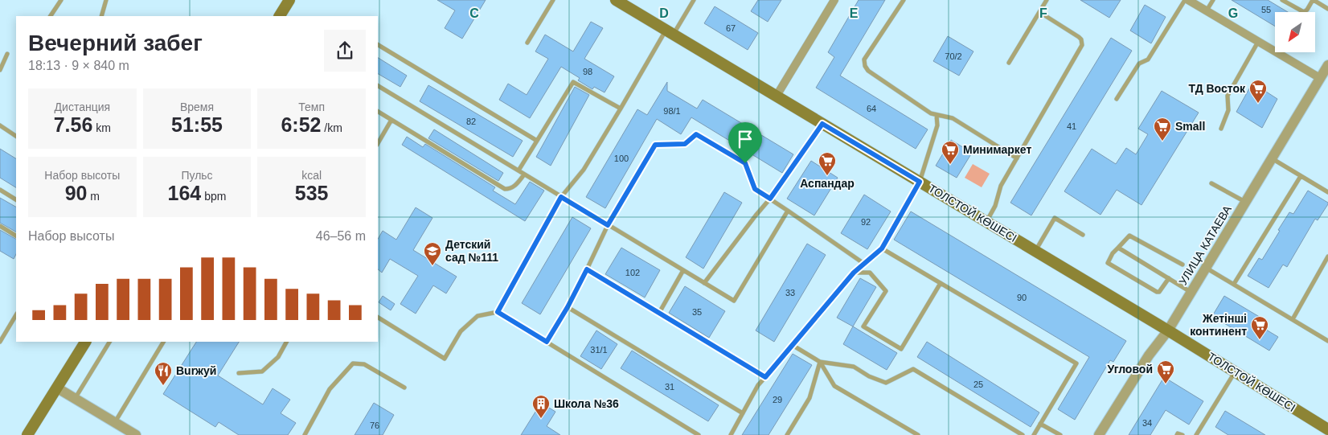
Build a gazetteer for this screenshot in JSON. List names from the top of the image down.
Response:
{
  "streets": {
    "main road": ["ТОЛСТОЙ КӨШЕСІ"],
    "street": ["УЛИЦА КАТАЕВА"]
  },
  "crossings": [
    ["ТОЛСТОЙ КӨШЕСІ", "УЛИЦА КАТАЕВА"]
  ],
  "places": {
    "supermarket": [
      "ТД Восток",
      "Small",
      "Минимаркет",
      "Аспандар",
      "Жетінші континент",
      "Угловой"
    ],
    "school or university": ["Детский сад №111"],
    "restaurant": ["Burжуй"],
    "building": ["Школа №36"]
  },
  "house_numbers": [
    "55",
    "67",
    "70/2",
    "98",
    "64",
    "98/1",
    "82",
    "41",
    "100",
    "92",
    "102",
    "33",
    "90",
    "35",
    "31/1",
    "25",
    "31",
    "29",
    "34",
    "76"
  ],
  "north": "bottom left",
  "page": {
    "heading": ["Вечерний забег", "18:13 · 9 × 840 m"],
    "stats": [
      ["Дистанция", "7.56 km"],
      ["Время", "51:55"],
      ["Темп", "6:52 /km"],
      ["Набор высоты", "90 m"],
      ["Пульс", "164 bpm"],
      ["kcal", "535"]
    ],
    "chart": ["Набор высоты", "46–56 m"]
  },
  "grid": {
    "columns": [
      "C",
      "D",
      "E",
      "F",
      "G"
    ]
  }
}
